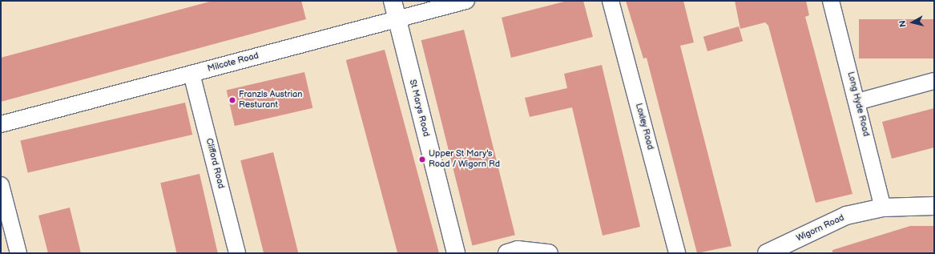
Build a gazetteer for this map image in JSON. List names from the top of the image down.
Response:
{
  "streets": {
    "street": [
      "Milcote Road",
      "Long Hyde Road",
      "St Marys Road",
      "Loxley Road",
      "Clifford Road",
      "Wigorn Road"
    ]
  },
  "crossings": [
    ["Milcote Road", "St Marys Road"],
    ["Milcote Road", "Clifford Road"],
    ["Long Hyde Road", "Wigorn Road"]
  ],
  "places": ["Franzls Austrian Resturant", "Upper St Mary's Road / Wigorn Rd"],
  "north": "left"
}
